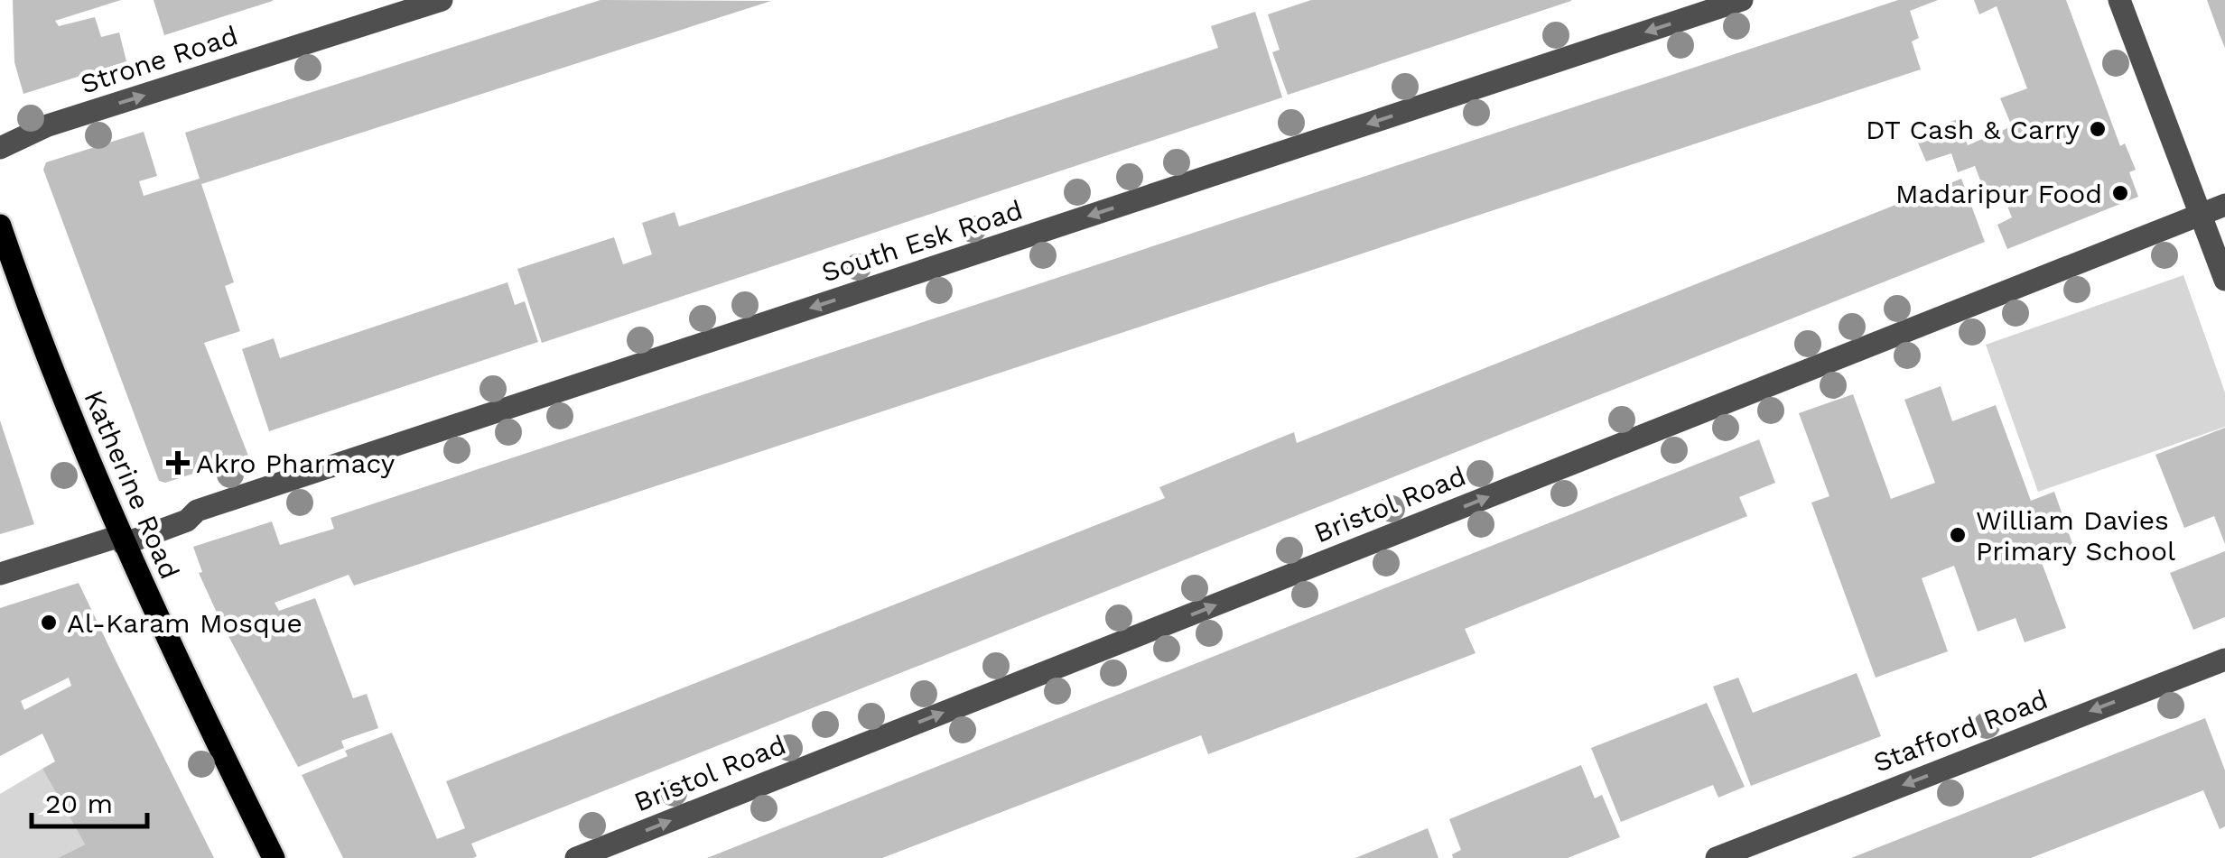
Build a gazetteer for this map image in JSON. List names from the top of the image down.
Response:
{
  "streets": {
    "main road": ["Katherine Road"],
    "street": [
      "Strone Road",
      "South Esk Road",
      "Bristol Road",
      "Stafford Road"
    ]
  },
  "crossings": [
    ["South Esk Road", "Katherine Road"]
  ],
  "one_way": [
    "Strone Road",
    "South Esk Road",
    "Bristol Road",
    "Stafford Road"
  ],
  "places": {
    "other": [
      "DT Cash & Carry",
      "Madaripur Food",
      "William Davies Primary School",
      "Al-Karam Mosque"
    ],
    "health": ["Akro Pharmacy"]
  },
  "scale_bar": "20 m"
}
